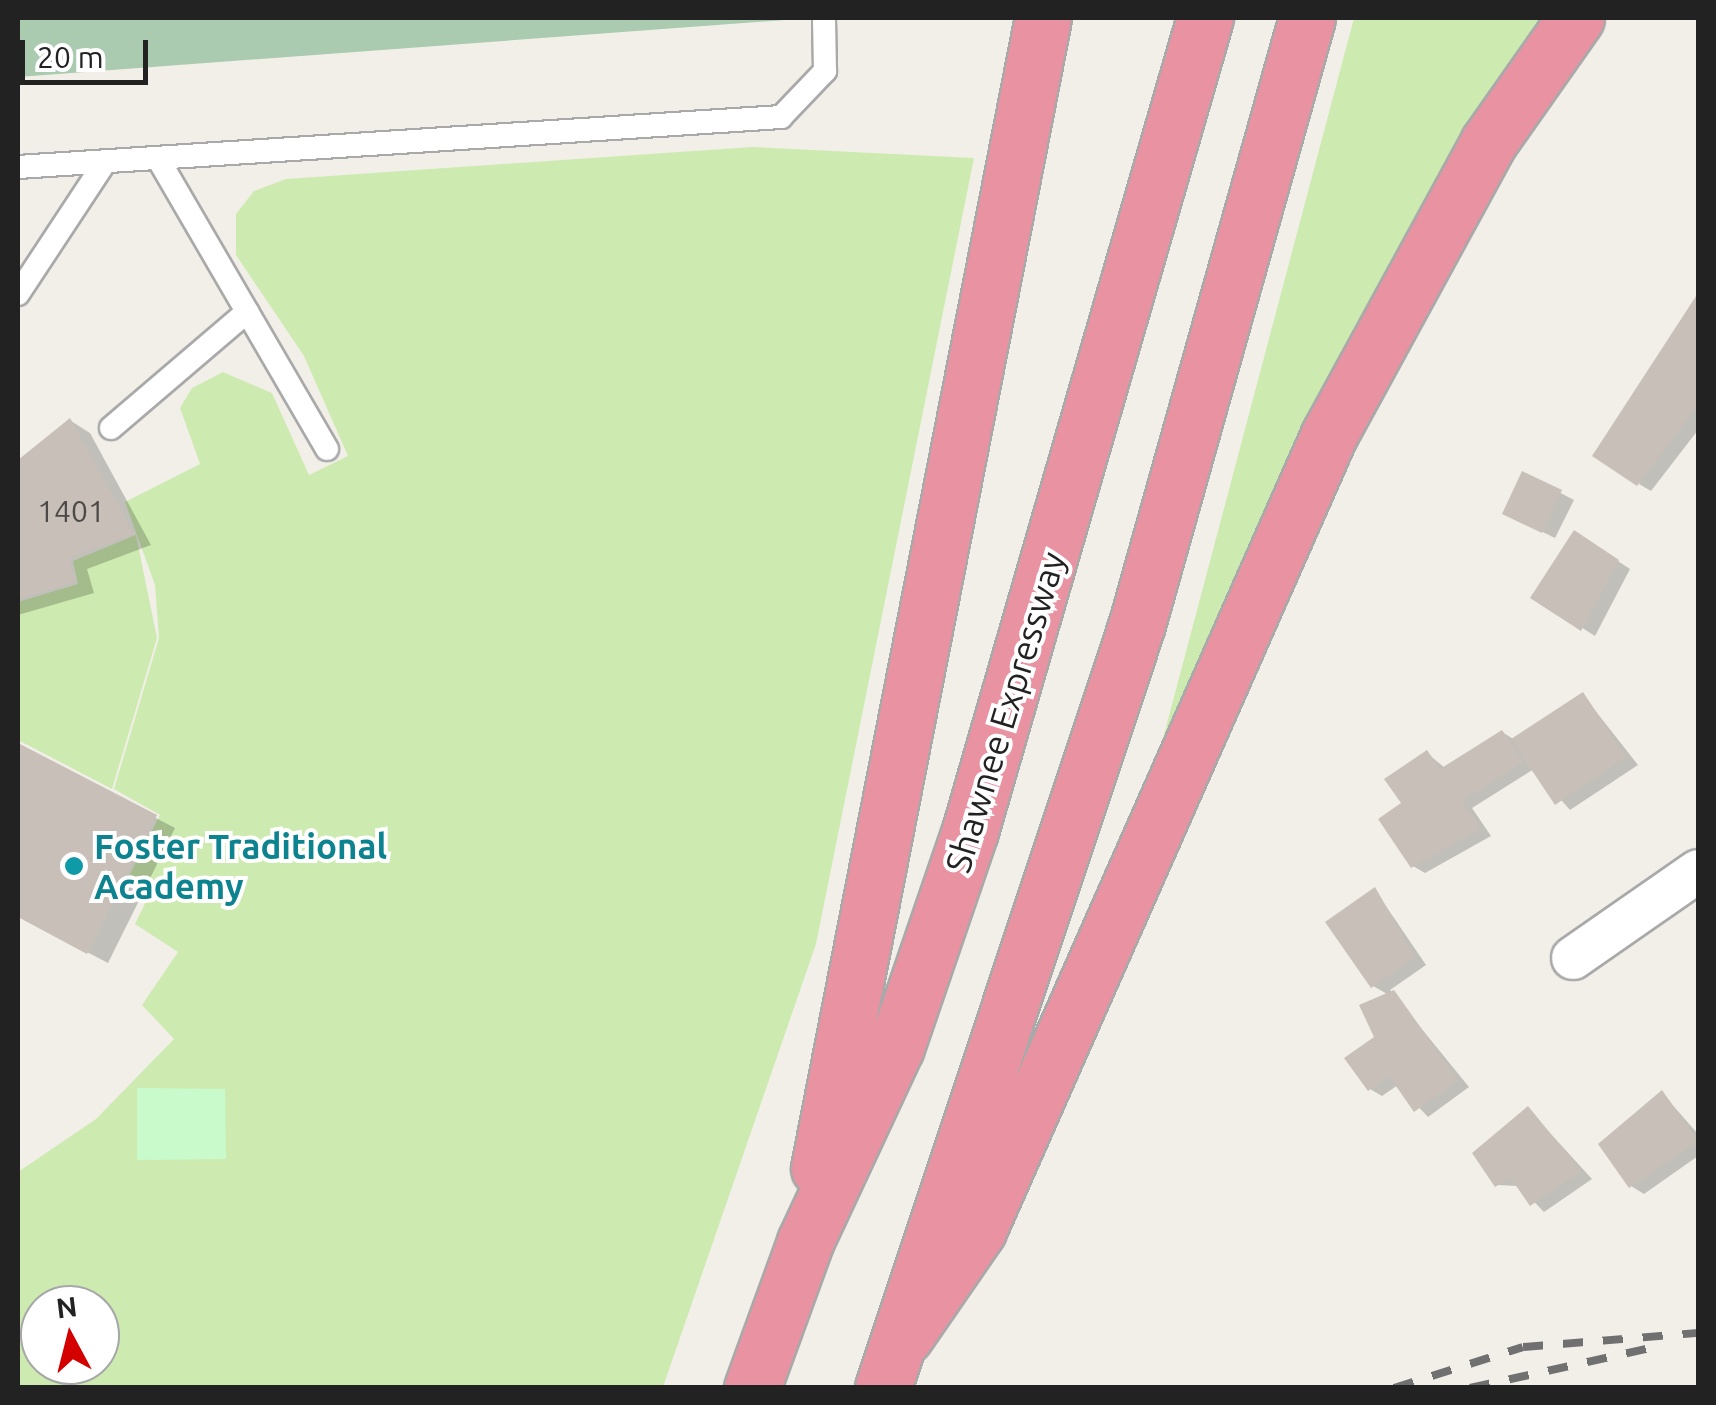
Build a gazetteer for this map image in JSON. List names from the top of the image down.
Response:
{
  "streets": {
    "highway": ["Shawnee Expressway"]
  },
  "places": ["Foster Traditional Academy"],
  "house_numbers": ["1401"],
  "scale_bar": "20 m",
  "north": "top"
}
